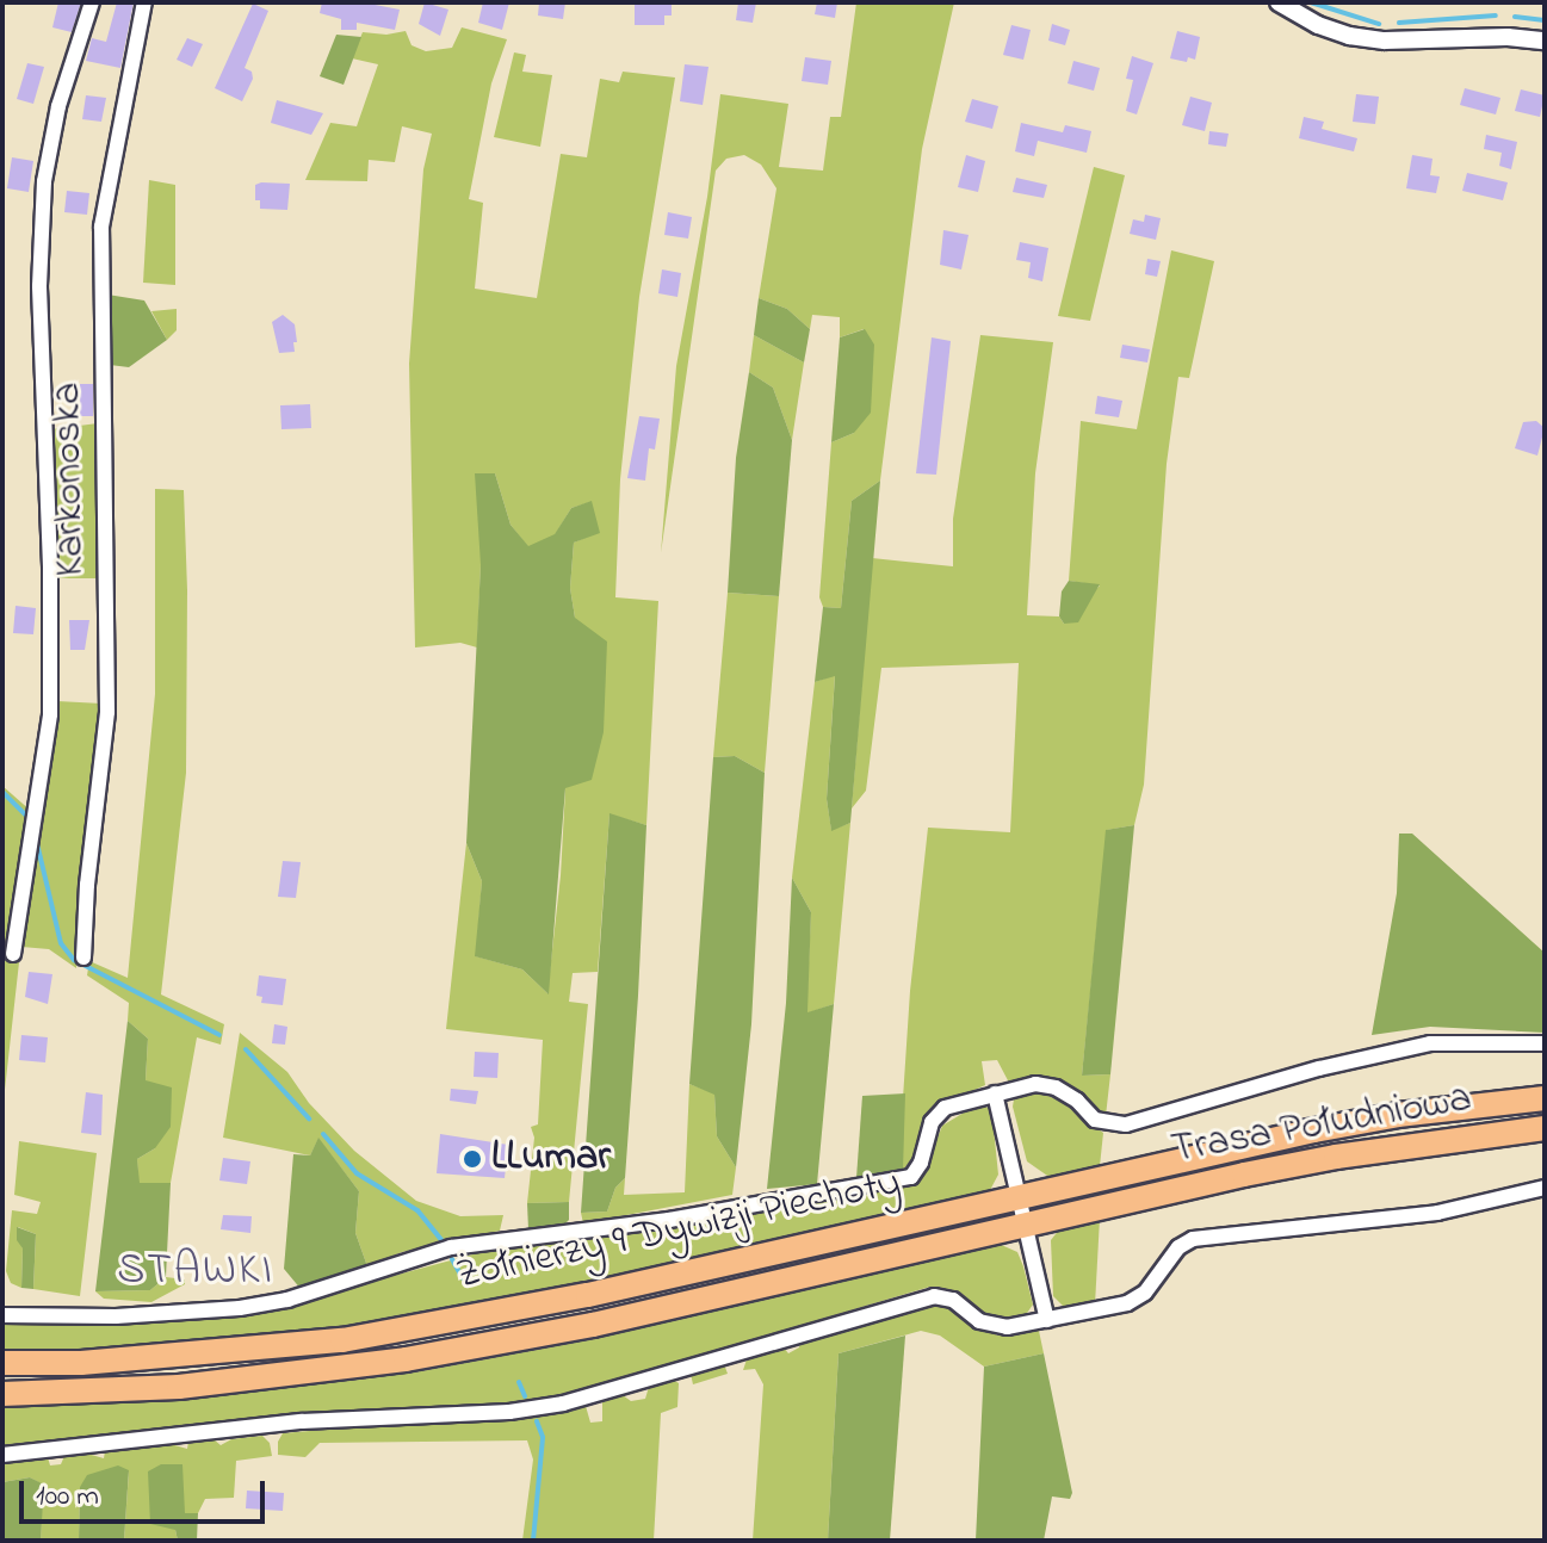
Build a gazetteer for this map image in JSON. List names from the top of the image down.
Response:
{
  "streets": {
    "highway": ["Trasa Południowa", "Żołnierzy 9 Dywizji Piechoty"],
    "street": ["Karkonoska"]
  },
  "crossings": [
    ["Trasa Południowa", "Żołnierzy 9 Dywizji Piechoty"]
  ],
  "districts": ["STAWKI"],
  "places": ["LLumar"],
  "scale_bar": "100 m"
}
